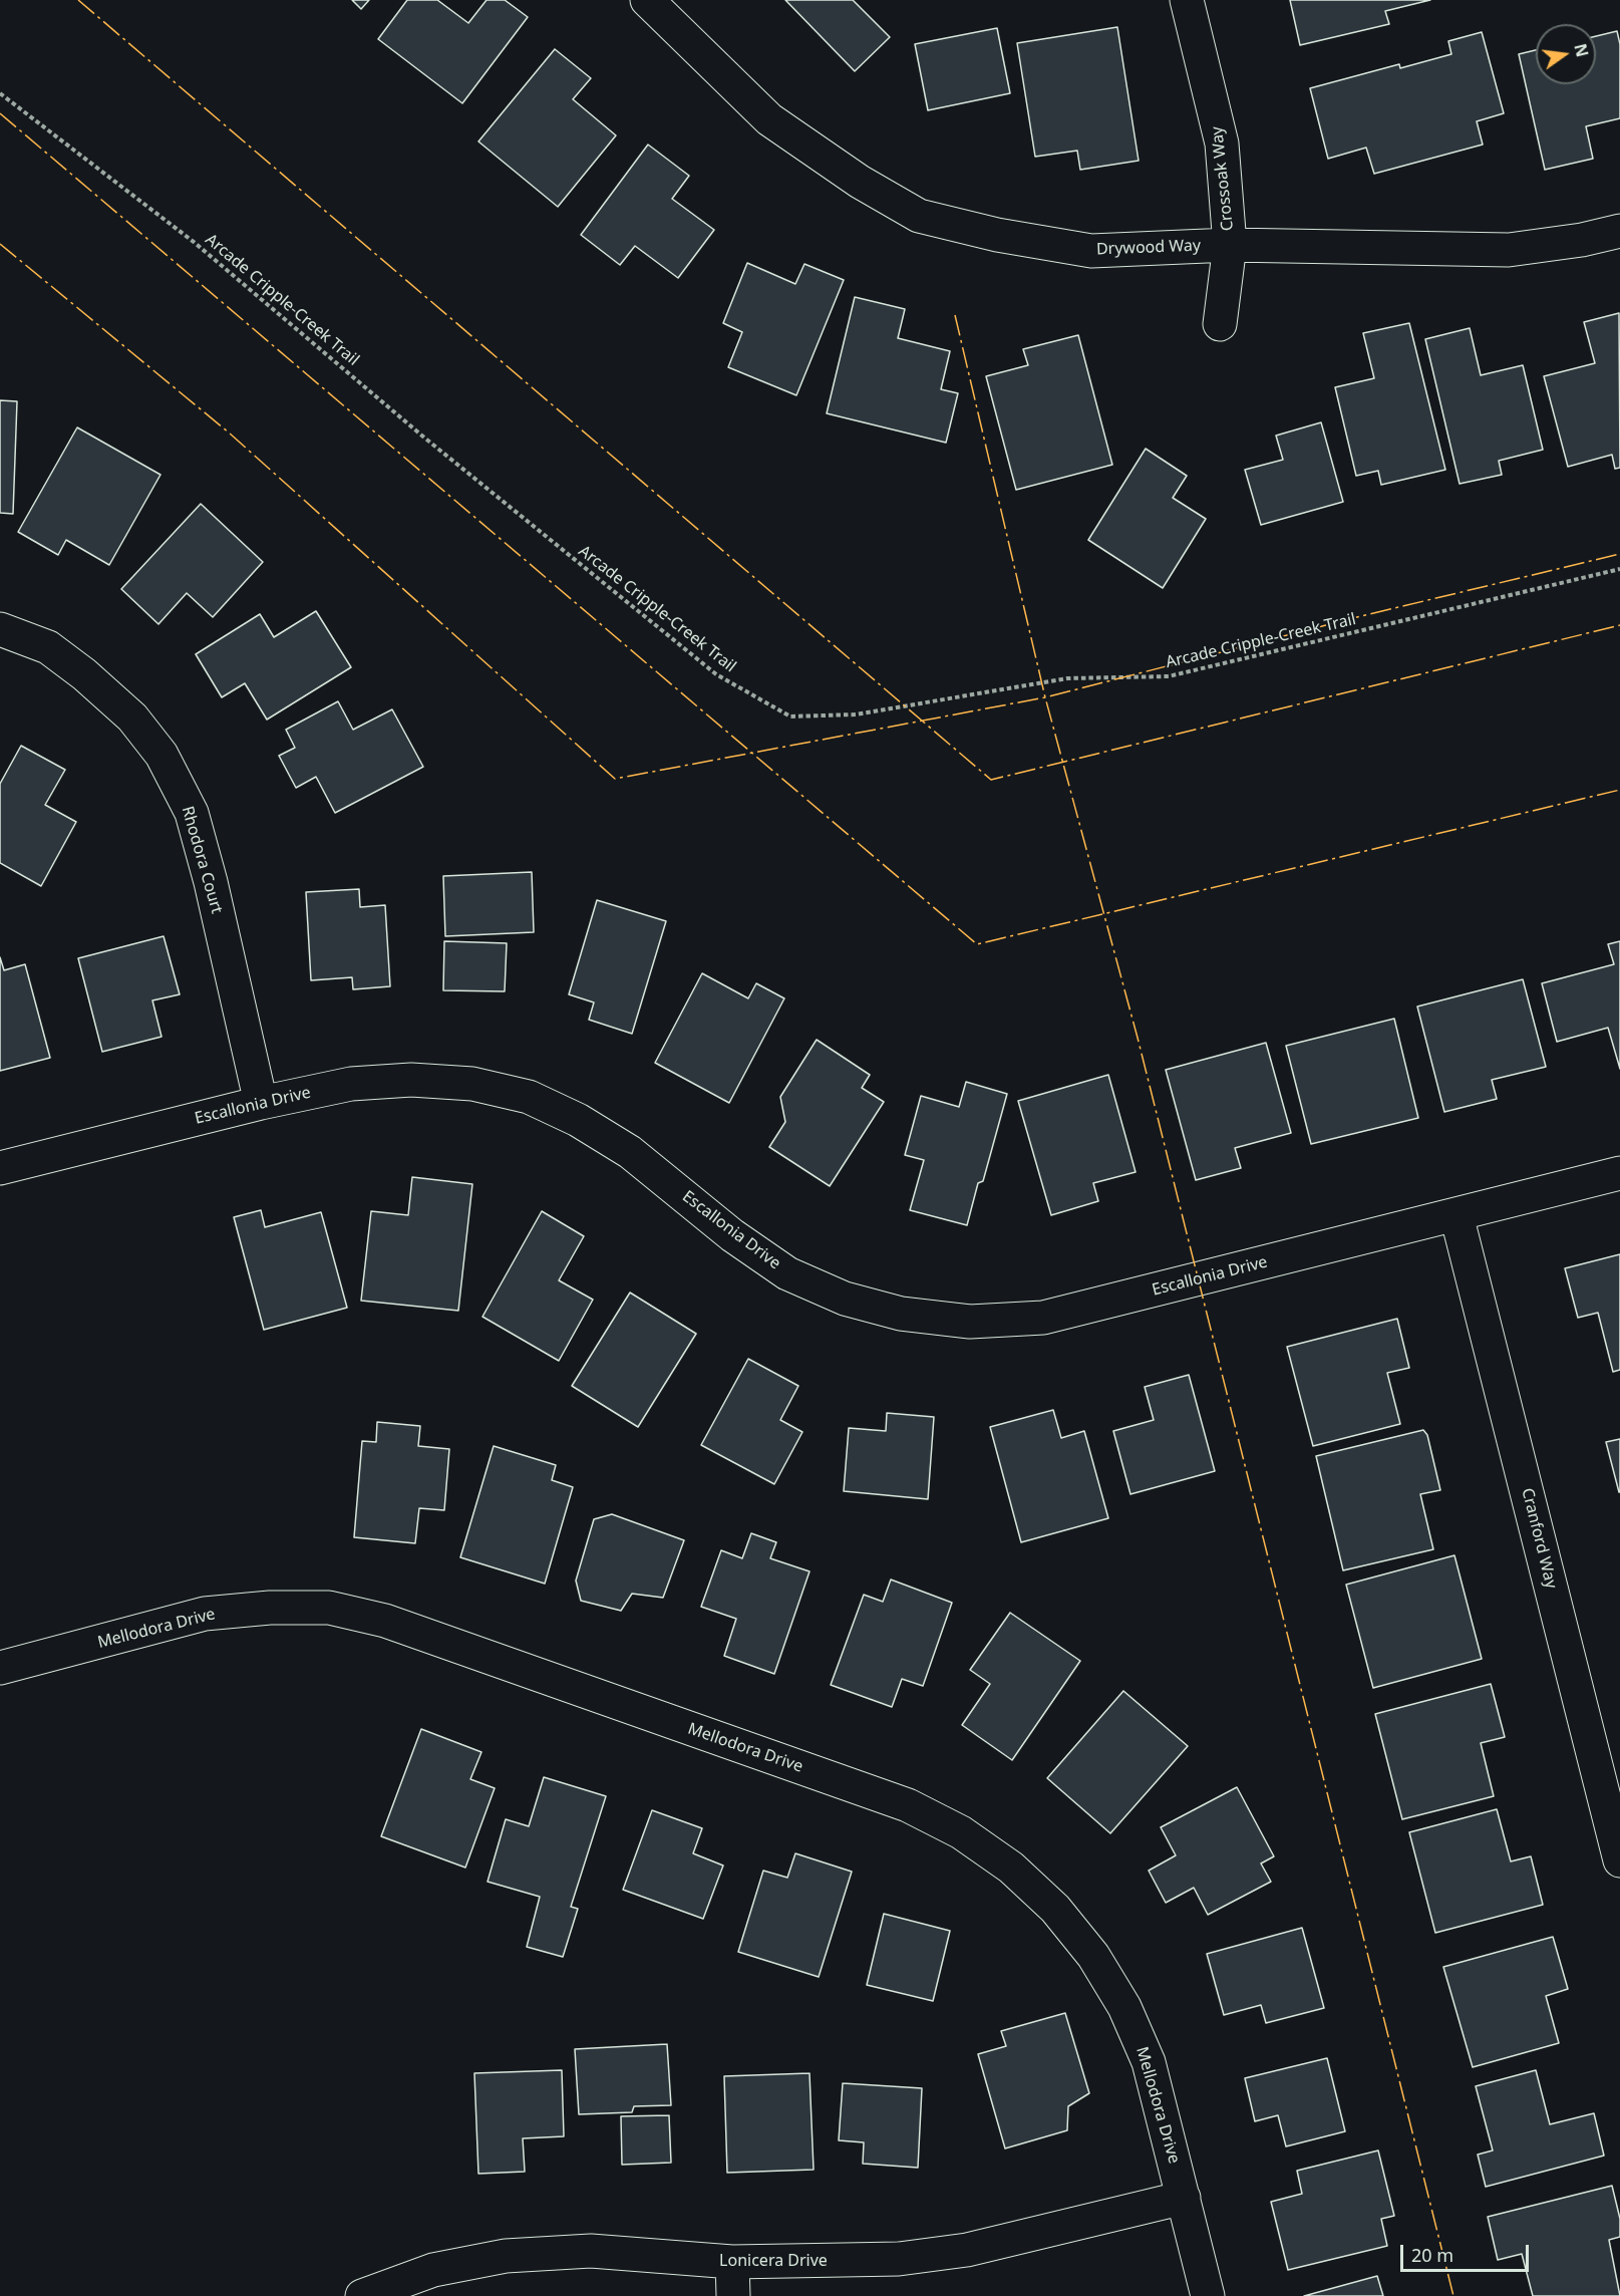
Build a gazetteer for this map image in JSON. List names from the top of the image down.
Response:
{
  "streets": {
    "street": [
      "Crossoak Way",
      "Drywood Way",
      "Rhodora Court",
      "Escallonia Drive",
      "Cranford Way",
      "Mellodora Drive",
      "Lonicera Drive"
    ],
    "path": ["Arcade Cripple-Creek Trail"]
  },
  "crossings": [
    ["Crossoak Way", "Drywood Way"],
    ["Rhodora Court", "Escallonia Drive"],
    ["Escallonia Drive", "Cranford Way"],
    ["Mellodora Drive", "Lonicera Drive"]
  ],
  "scale_bar": "20 m",
  "north": "right"
}
